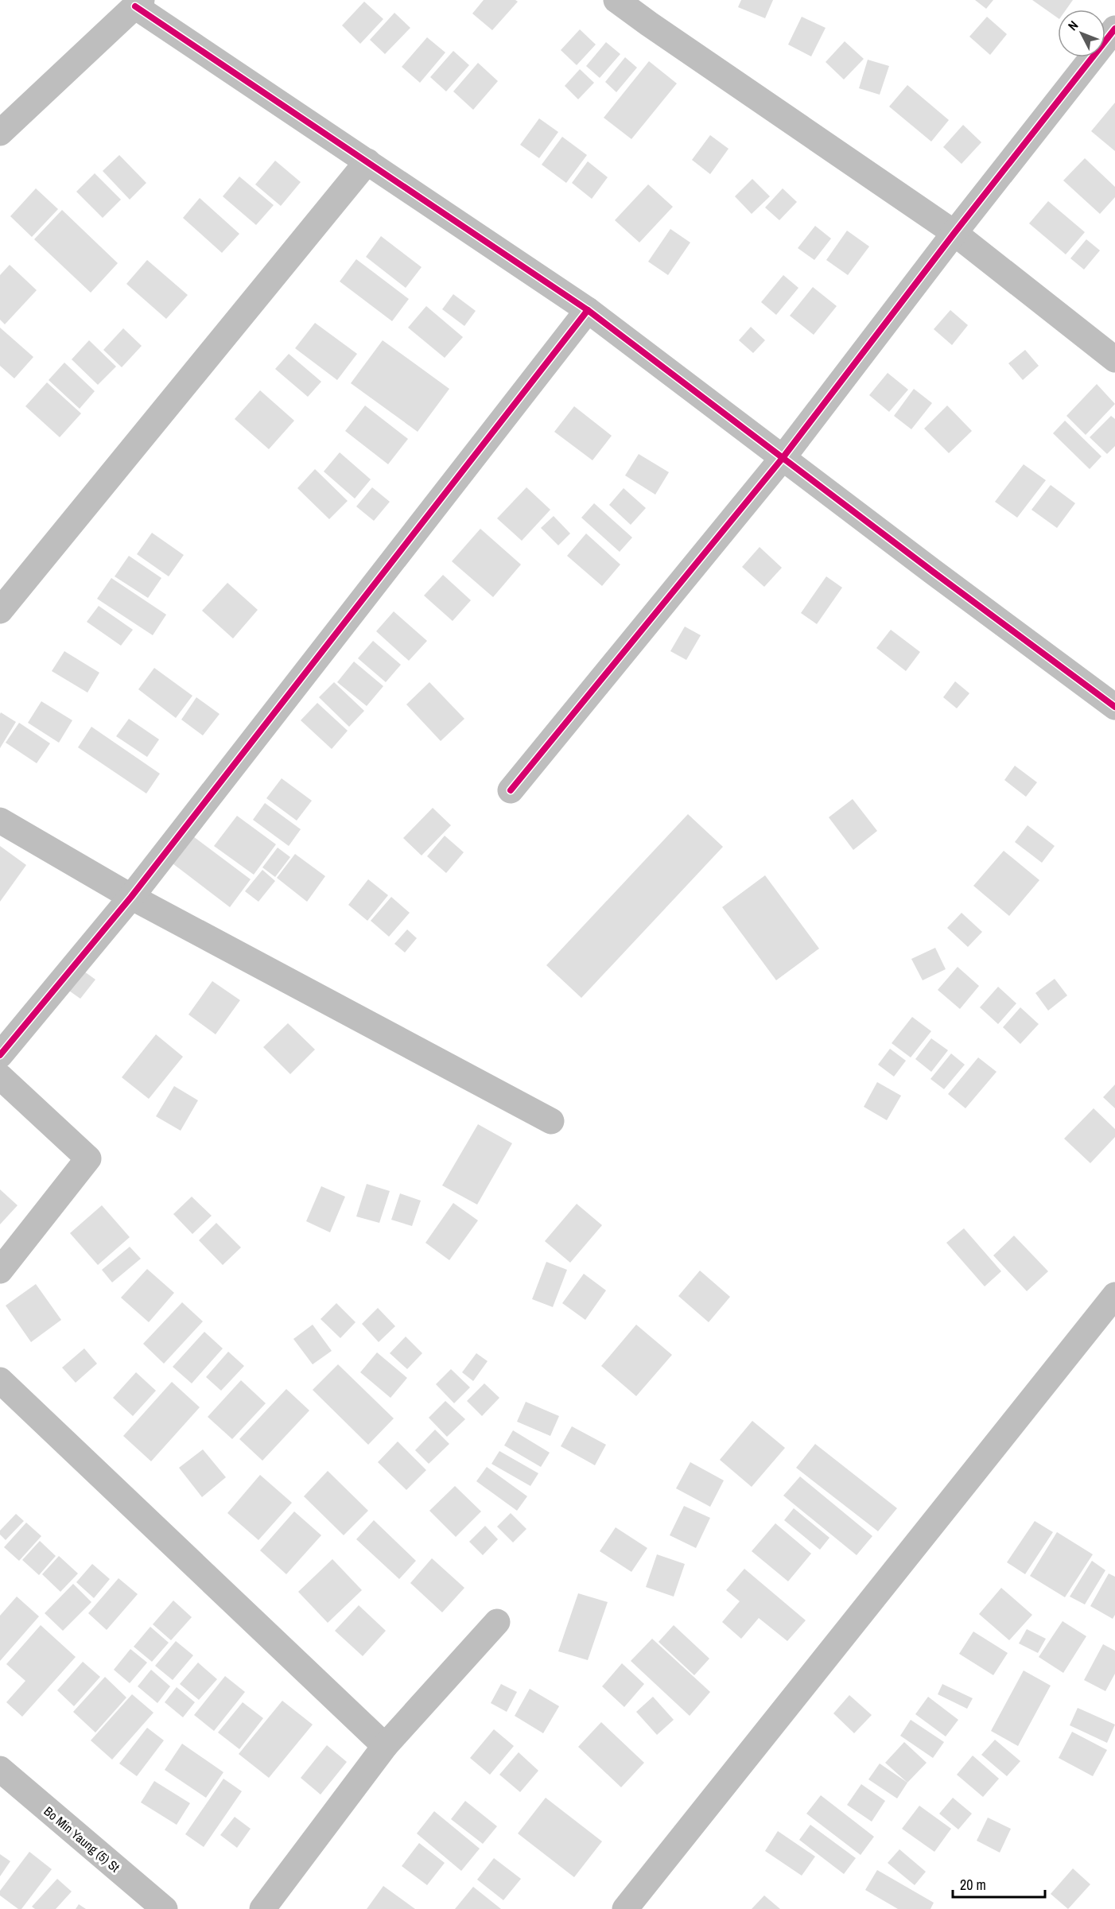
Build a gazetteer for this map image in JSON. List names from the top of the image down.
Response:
{
  "streets": {
    "street": ["Bo Min Yaung (5) St"]
  },
  "scale_bar": "20 m",
  "north": "top left"
}
